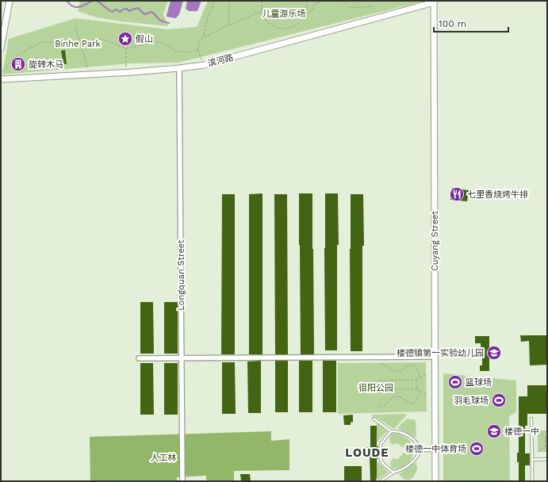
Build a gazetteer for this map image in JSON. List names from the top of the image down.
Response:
{
  "streets": {
    "street": ["滨河路", "Cuyang Street", "Longquan Street"]
  },
  "crossings": [
    ["滨河路", "Cuyang Street"],
    ["滨河路", "Longquan Street"]
  ],
  "districts": ["LOUDE"],
  "parks": [
    "儿童游乐场",
    "Binhe Park",
    "徂阳公园",
    "人工林"
  ],
  "places": {
    "place": ["假山"],
    "building": ["旋转木马"],
    "restaurant": ["七里香烧烤牛排"],
    "school or university": ["楼德镇第一实验幼儿园", "楼德一中"],
    "sports": ["篮球场", "羽毛球场", "楼德一中体育场"]
  },
  "scale_bar": "100 m"
}
